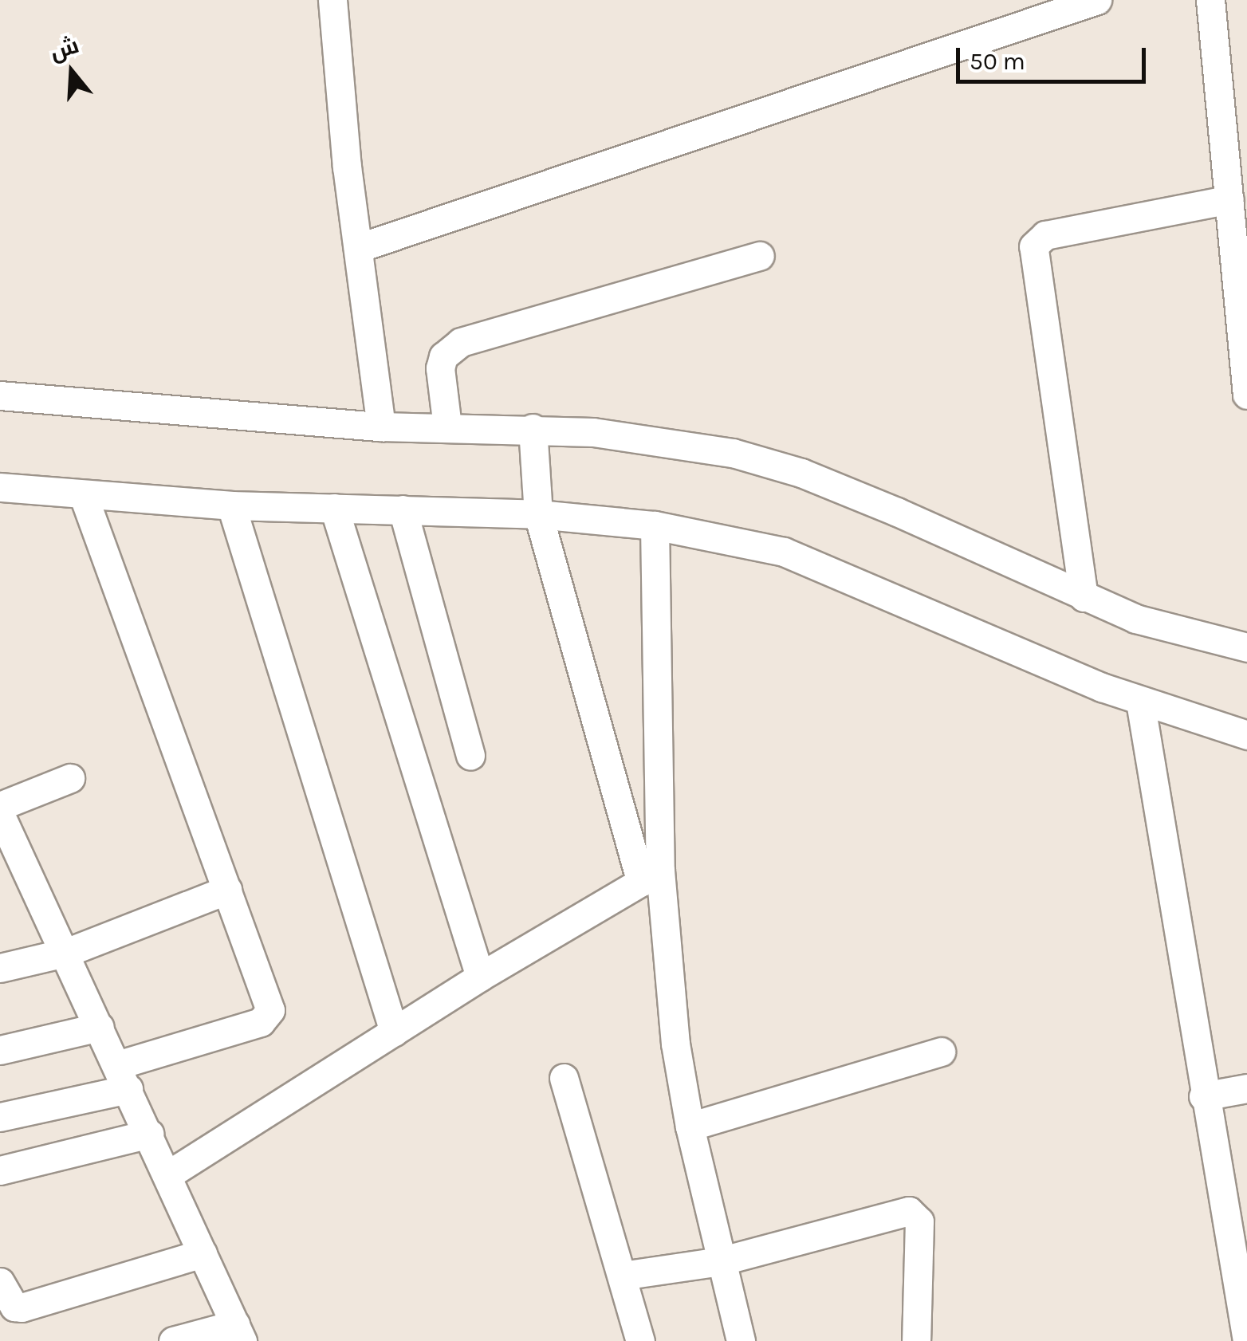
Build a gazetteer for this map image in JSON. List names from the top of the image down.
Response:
{
  "scale_bar": "50 m",
  "north": "top"
}
